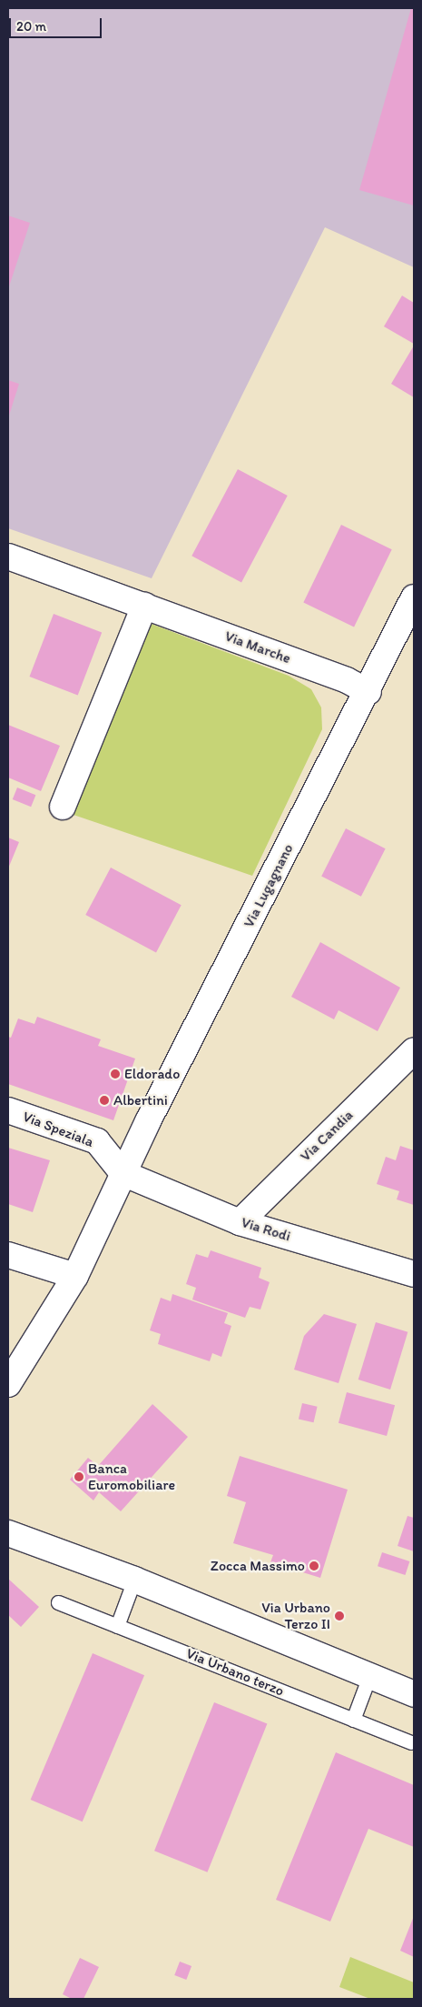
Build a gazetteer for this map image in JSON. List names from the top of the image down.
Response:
{
  "streets": {
    "street": [
      "Via Marche",
      "Via Lugagnano",
      "Via Speziala",
      "Via Candia",
      "Via Rodi"
    ],
    "lane": ["Via Urbano terzo"]
  },
  "crossings": [
    ["Via Marche", "Via Lugagnano"],
    ["Via Lugagnano", "Via Speziala"],
    ["Via Lugagnano", "Via Rodi"],
    ["Via Speziala", "Via Rodi"],
    ["Via Candia", "Via Rodi"]
  ],
  "places": [
    "Eldorado",
    "Albertini",
    "Banca Euromobiliare",
    "Zocca Massimo",
    "Via Urbano Terzo II"
  ],
  "scale_bar": "20 m"
}
